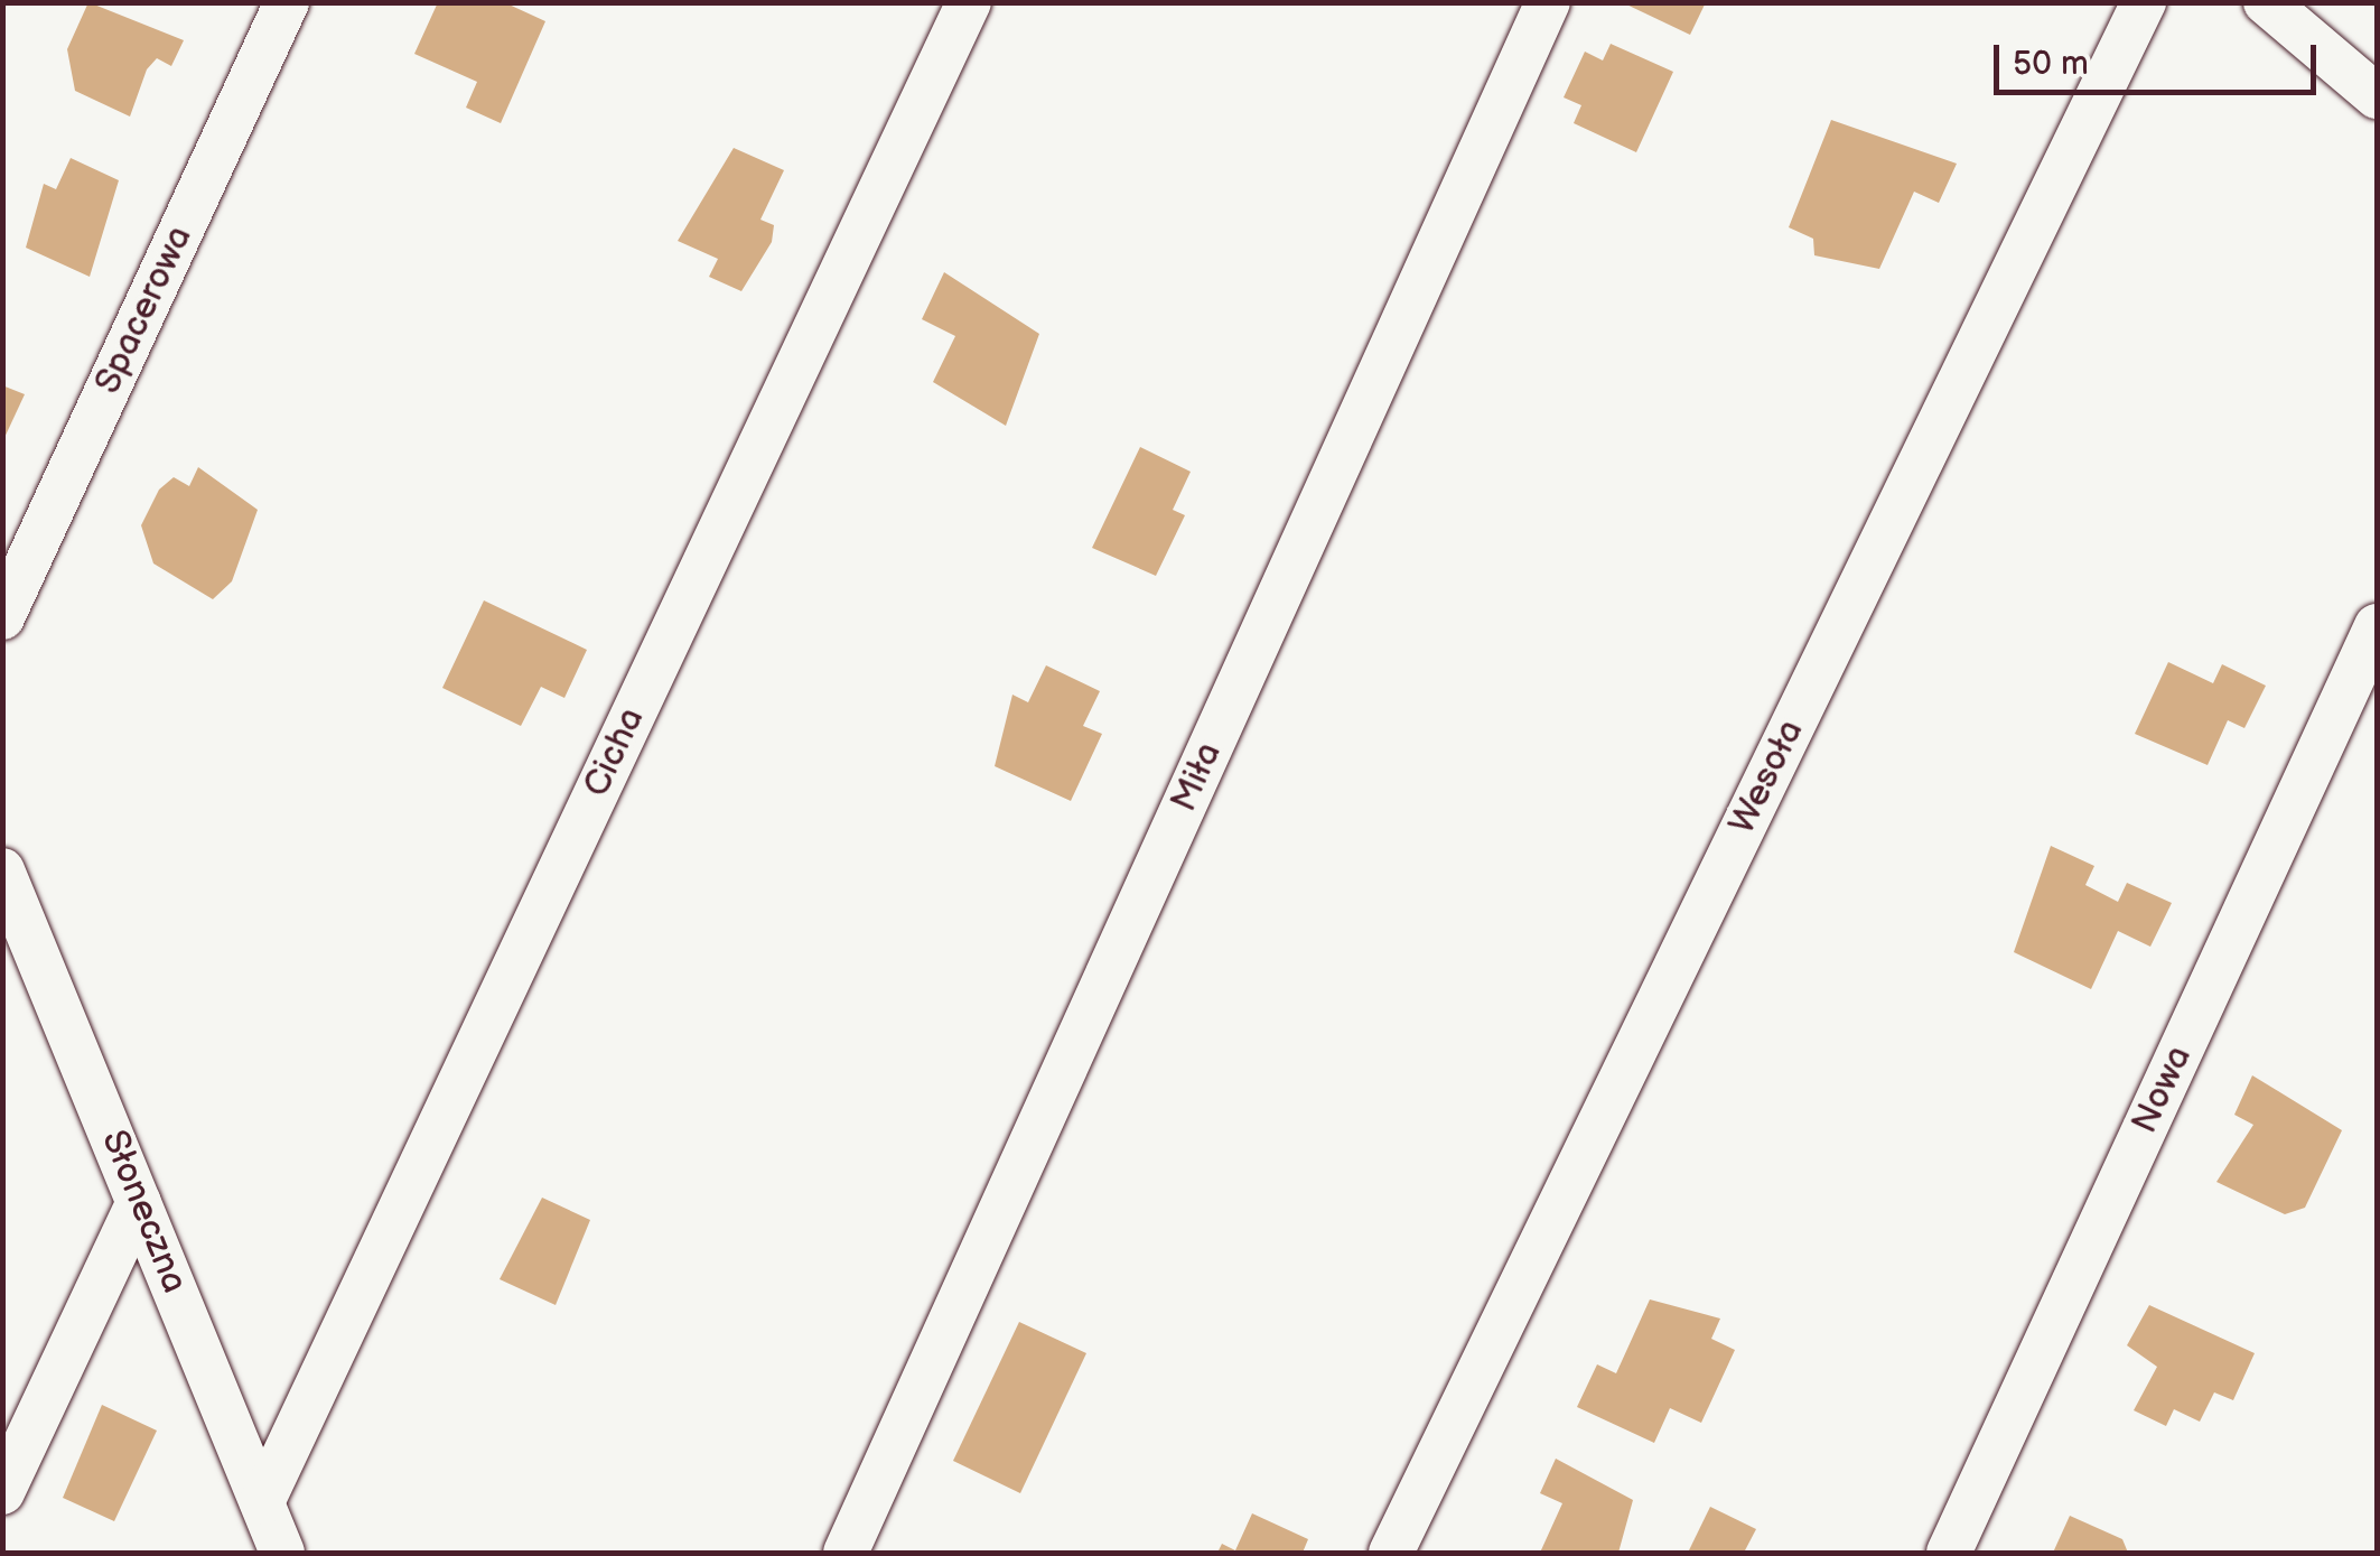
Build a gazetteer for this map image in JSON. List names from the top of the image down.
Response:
{
  "streets": {
    "street": [
      "Spacerowa",
      "Cicha",
      "Miła",
      "Wesoła",
      "Nowa",
      "Słoneczna"
    ]
  },
  "crossings": [
    ["Cicha", "Słoneczna"]
  ],
  "scale_bar": "50 m"
}
